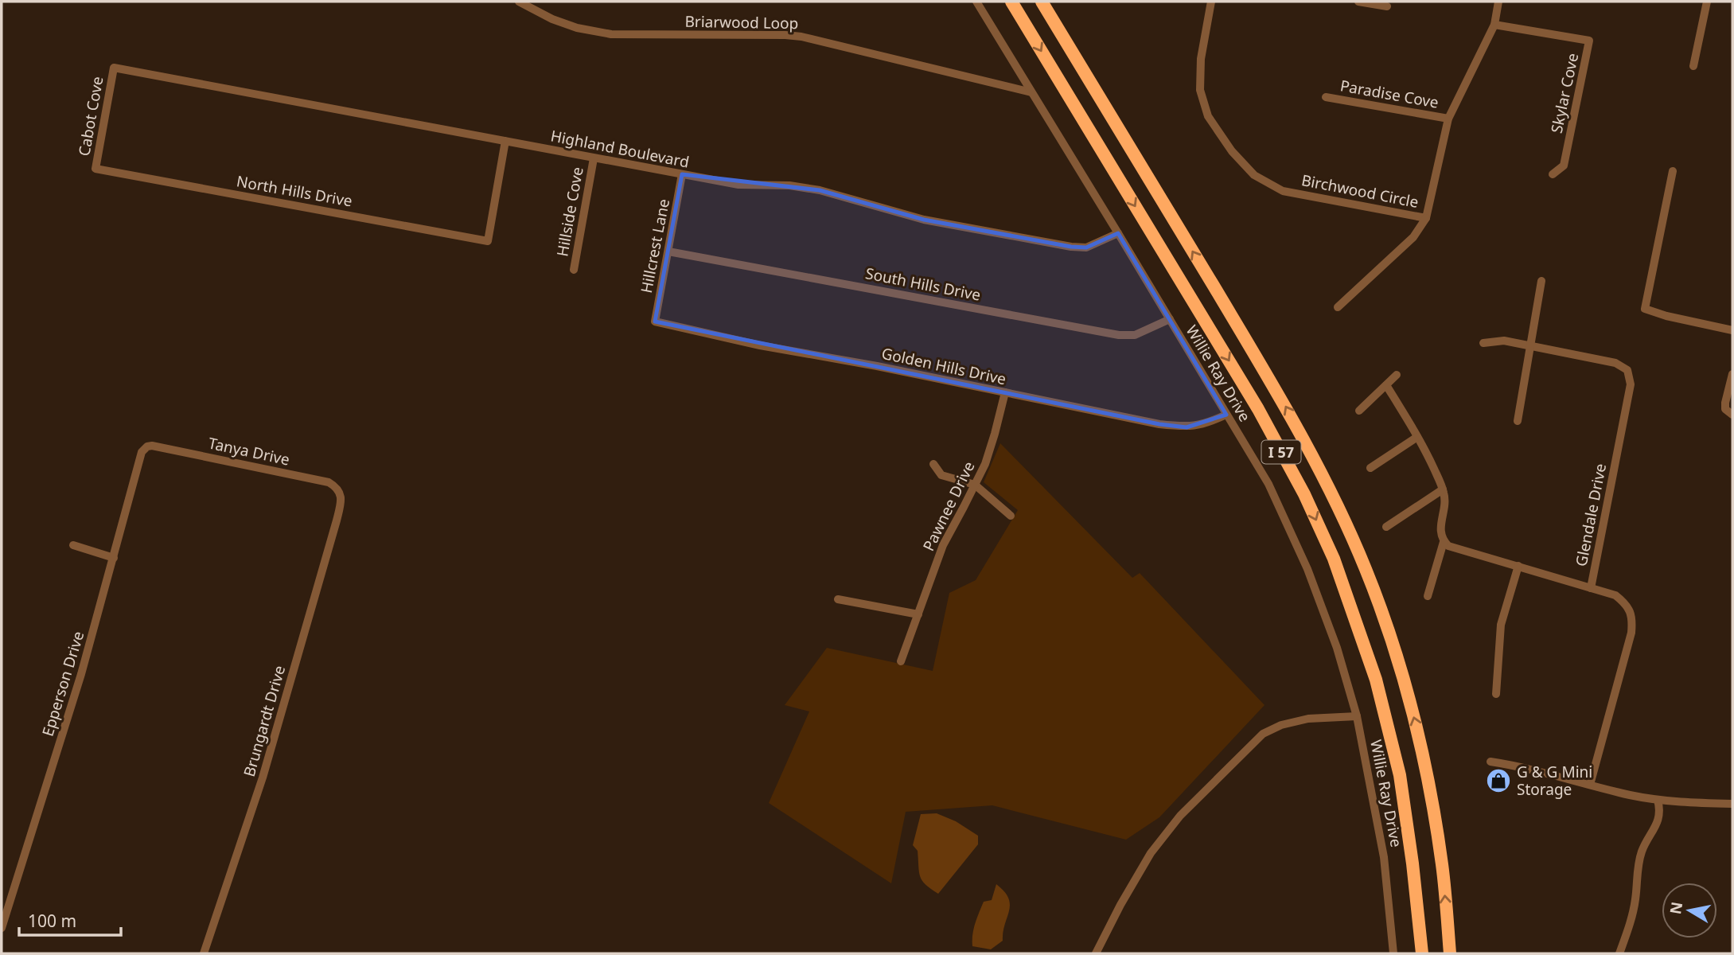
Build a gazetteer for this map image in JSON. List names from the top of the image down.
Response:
{
  "streets": {
    "highway": ["I 57"],
    "street": [
      "Briarwood Loop",
      "Skylar Cove",
      "Paradise Cove",
      "Cabot Cove",
      "Highland Boulevard",
      "North Hills Drive",
      "Birchwood Circle",
      "Hillside Cove",
      "Hillcrest Lane",
      "South Hills Drive",
      "Golden Hills Drive",
      "Willie Ray Drive",
      "Tanya Drive",
      "Pawnee Drive",
      "Glendale Drive",
      "Epperson Drive",
      "Brungardt Drive"
    ]
  },
  "crossings": [
    ["Briarwood Loop", "Willie Ray Drive"],
    ["Skylar Cove", "Birchwood Circle"],
    ["Paradise Cove", "Birchwood Circle"],
    ["Cabot Cove", "Highland Boulevard"],
    ["Cabot Cove", "North Hills Drive"],
    ["Highland Boulevard", "North Hills Drive"],
    ["Highland Boulevard", "Hillside Cove"],
    ["Highland Boulevard", "Hillcrest Lane"],
    ["Highland Boulevard", "Willie Ray Drive"],
    ["Hillcrest Lane", "South Hills Drive"],
    ["Hillcrest Lane", "Golden Hills Drive"],
    ["South Hills Drive", "Willie Ray Drive"],
    ["Golden Hills Drive", "Willie Ray Drive"],
    ["Golden Hills Drive", "Pawnee Drive"],
    ["Tanya Drive", "Epperson Drive"],
    ["Tanya Drive", "Brungardt Drive"]
  ],
  "places": {
    "shop": ["G & G Mini Storage"]
  },
  "scale_bar": "100 m",
  "north": "left"
}
